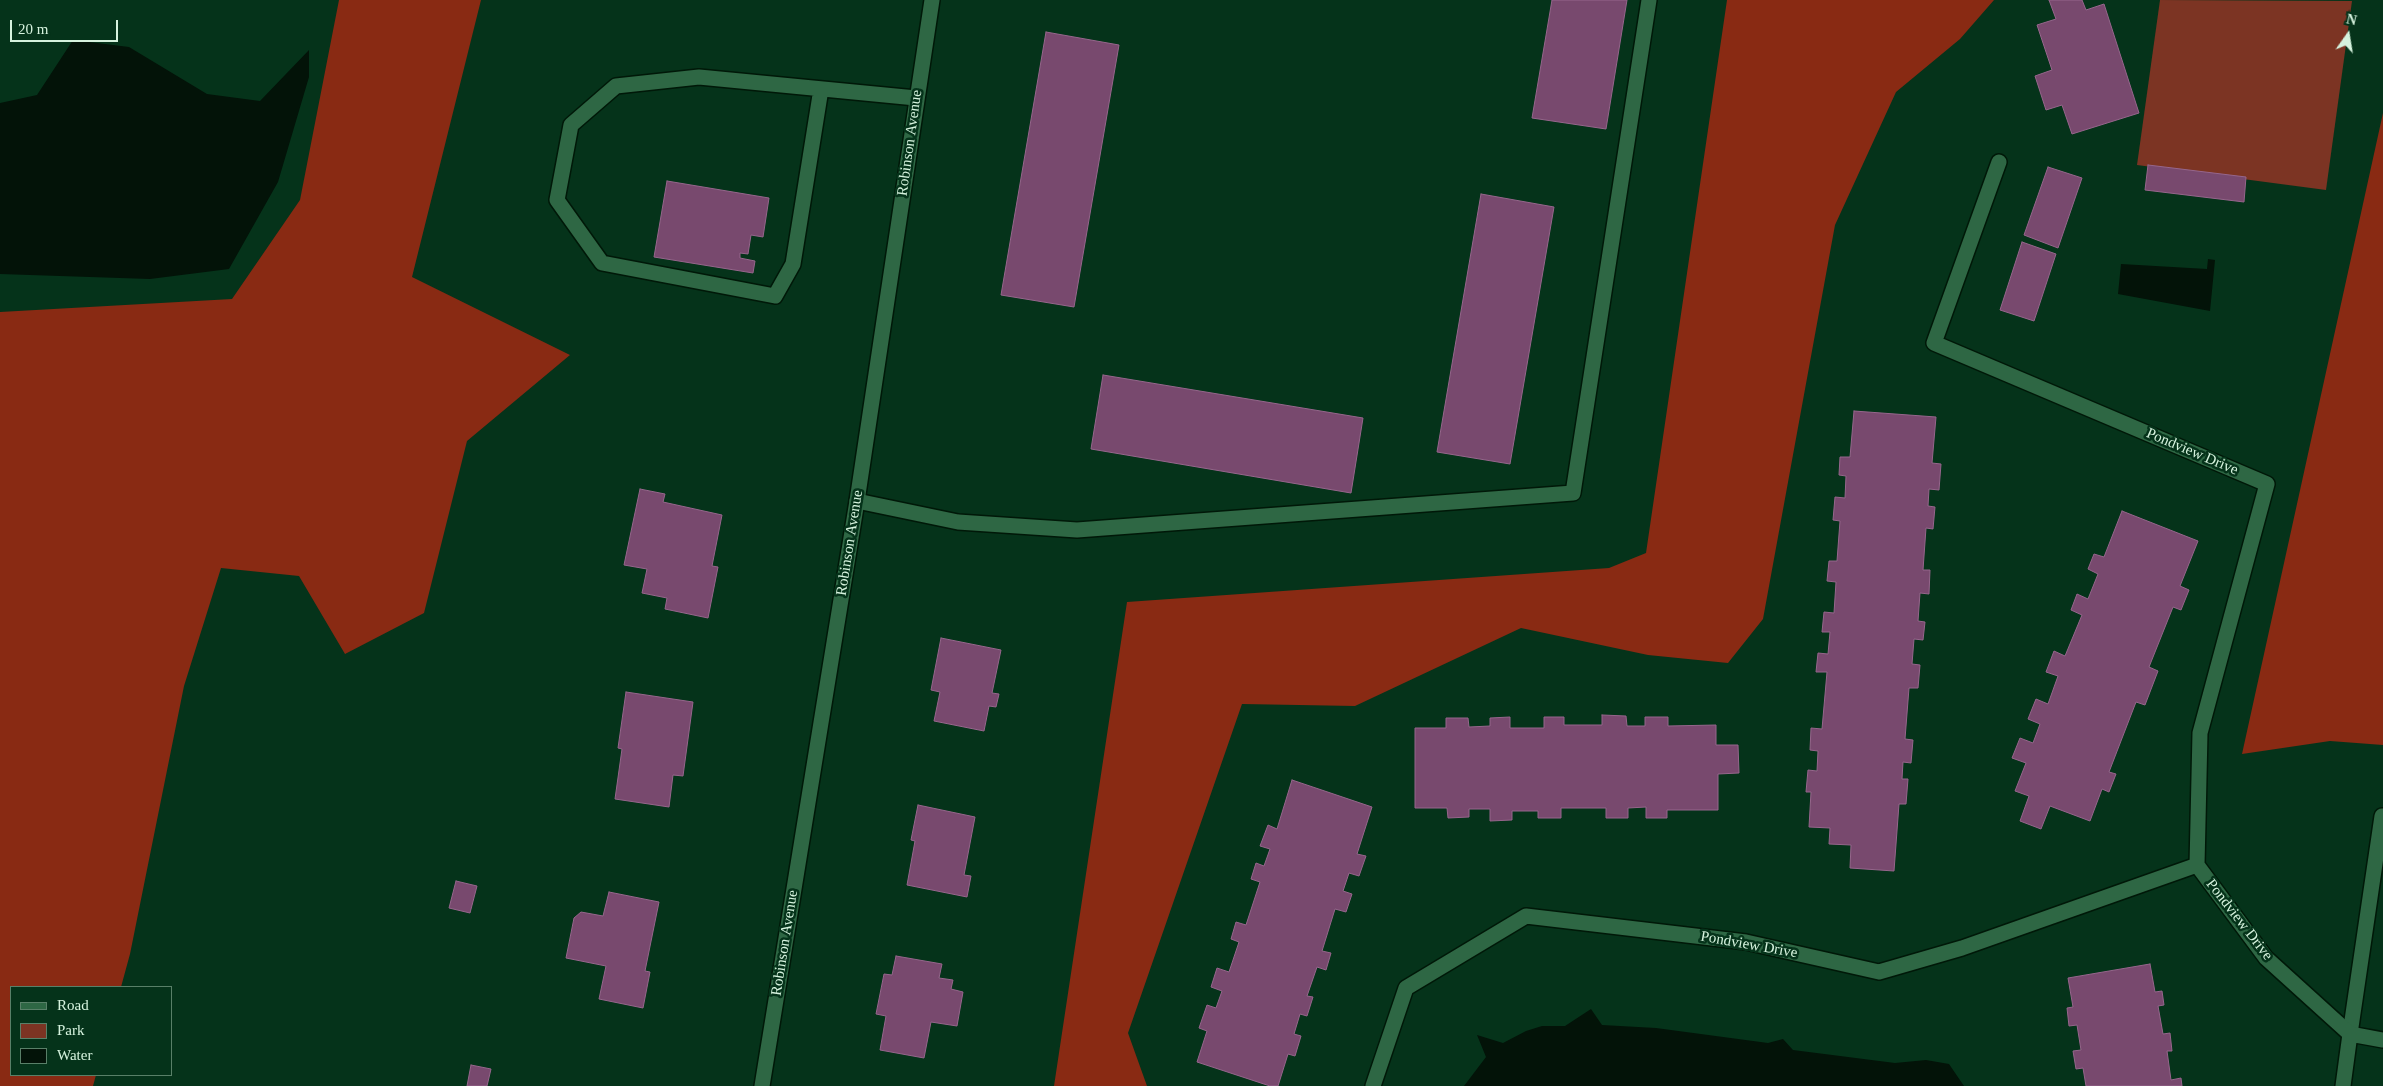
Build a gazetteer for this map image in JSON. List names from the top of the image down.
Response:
{
  "streets": {
    "street": ["Robinson Avenue", "Pondview Drive"]
  },
  "legend": ["Road", "Park", "Water"],
  "scale_bar": "20 m",
  "north": "top"
}
